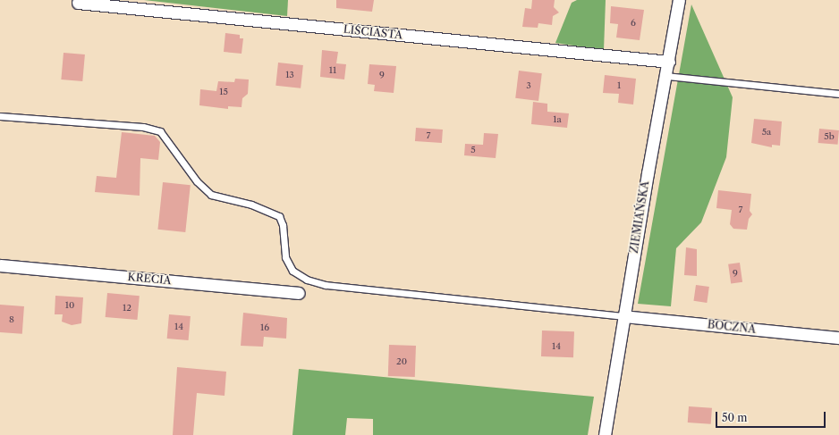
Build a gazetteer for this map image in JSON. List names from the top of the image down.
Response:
{
  "streets": {
    "street": [
      "LIŚCIASTA",
      "ZIEMIAŃSKA",
      "KRECIA",
      "BOCZNA"
    ]
  },
  "crossings": [
    ["LIŚCIASTA", "ZIEMIAŃSKA"],
    ["ZIEMIAŃSKA", "BOCZNA"]
  ],
  "house_numbers": [
    "6",
    "11",
    "13",
    "9",
    "3",
    "1",
    "15",
    "1a",
    "5a",
    "7",
    "5b",
    "5",
    "7",
    "9",
    "10",
    "12",
    "8",
    "14",
    "16",
    "14",
    "20"
  ],
  "scale_bar": "50 m"
}
